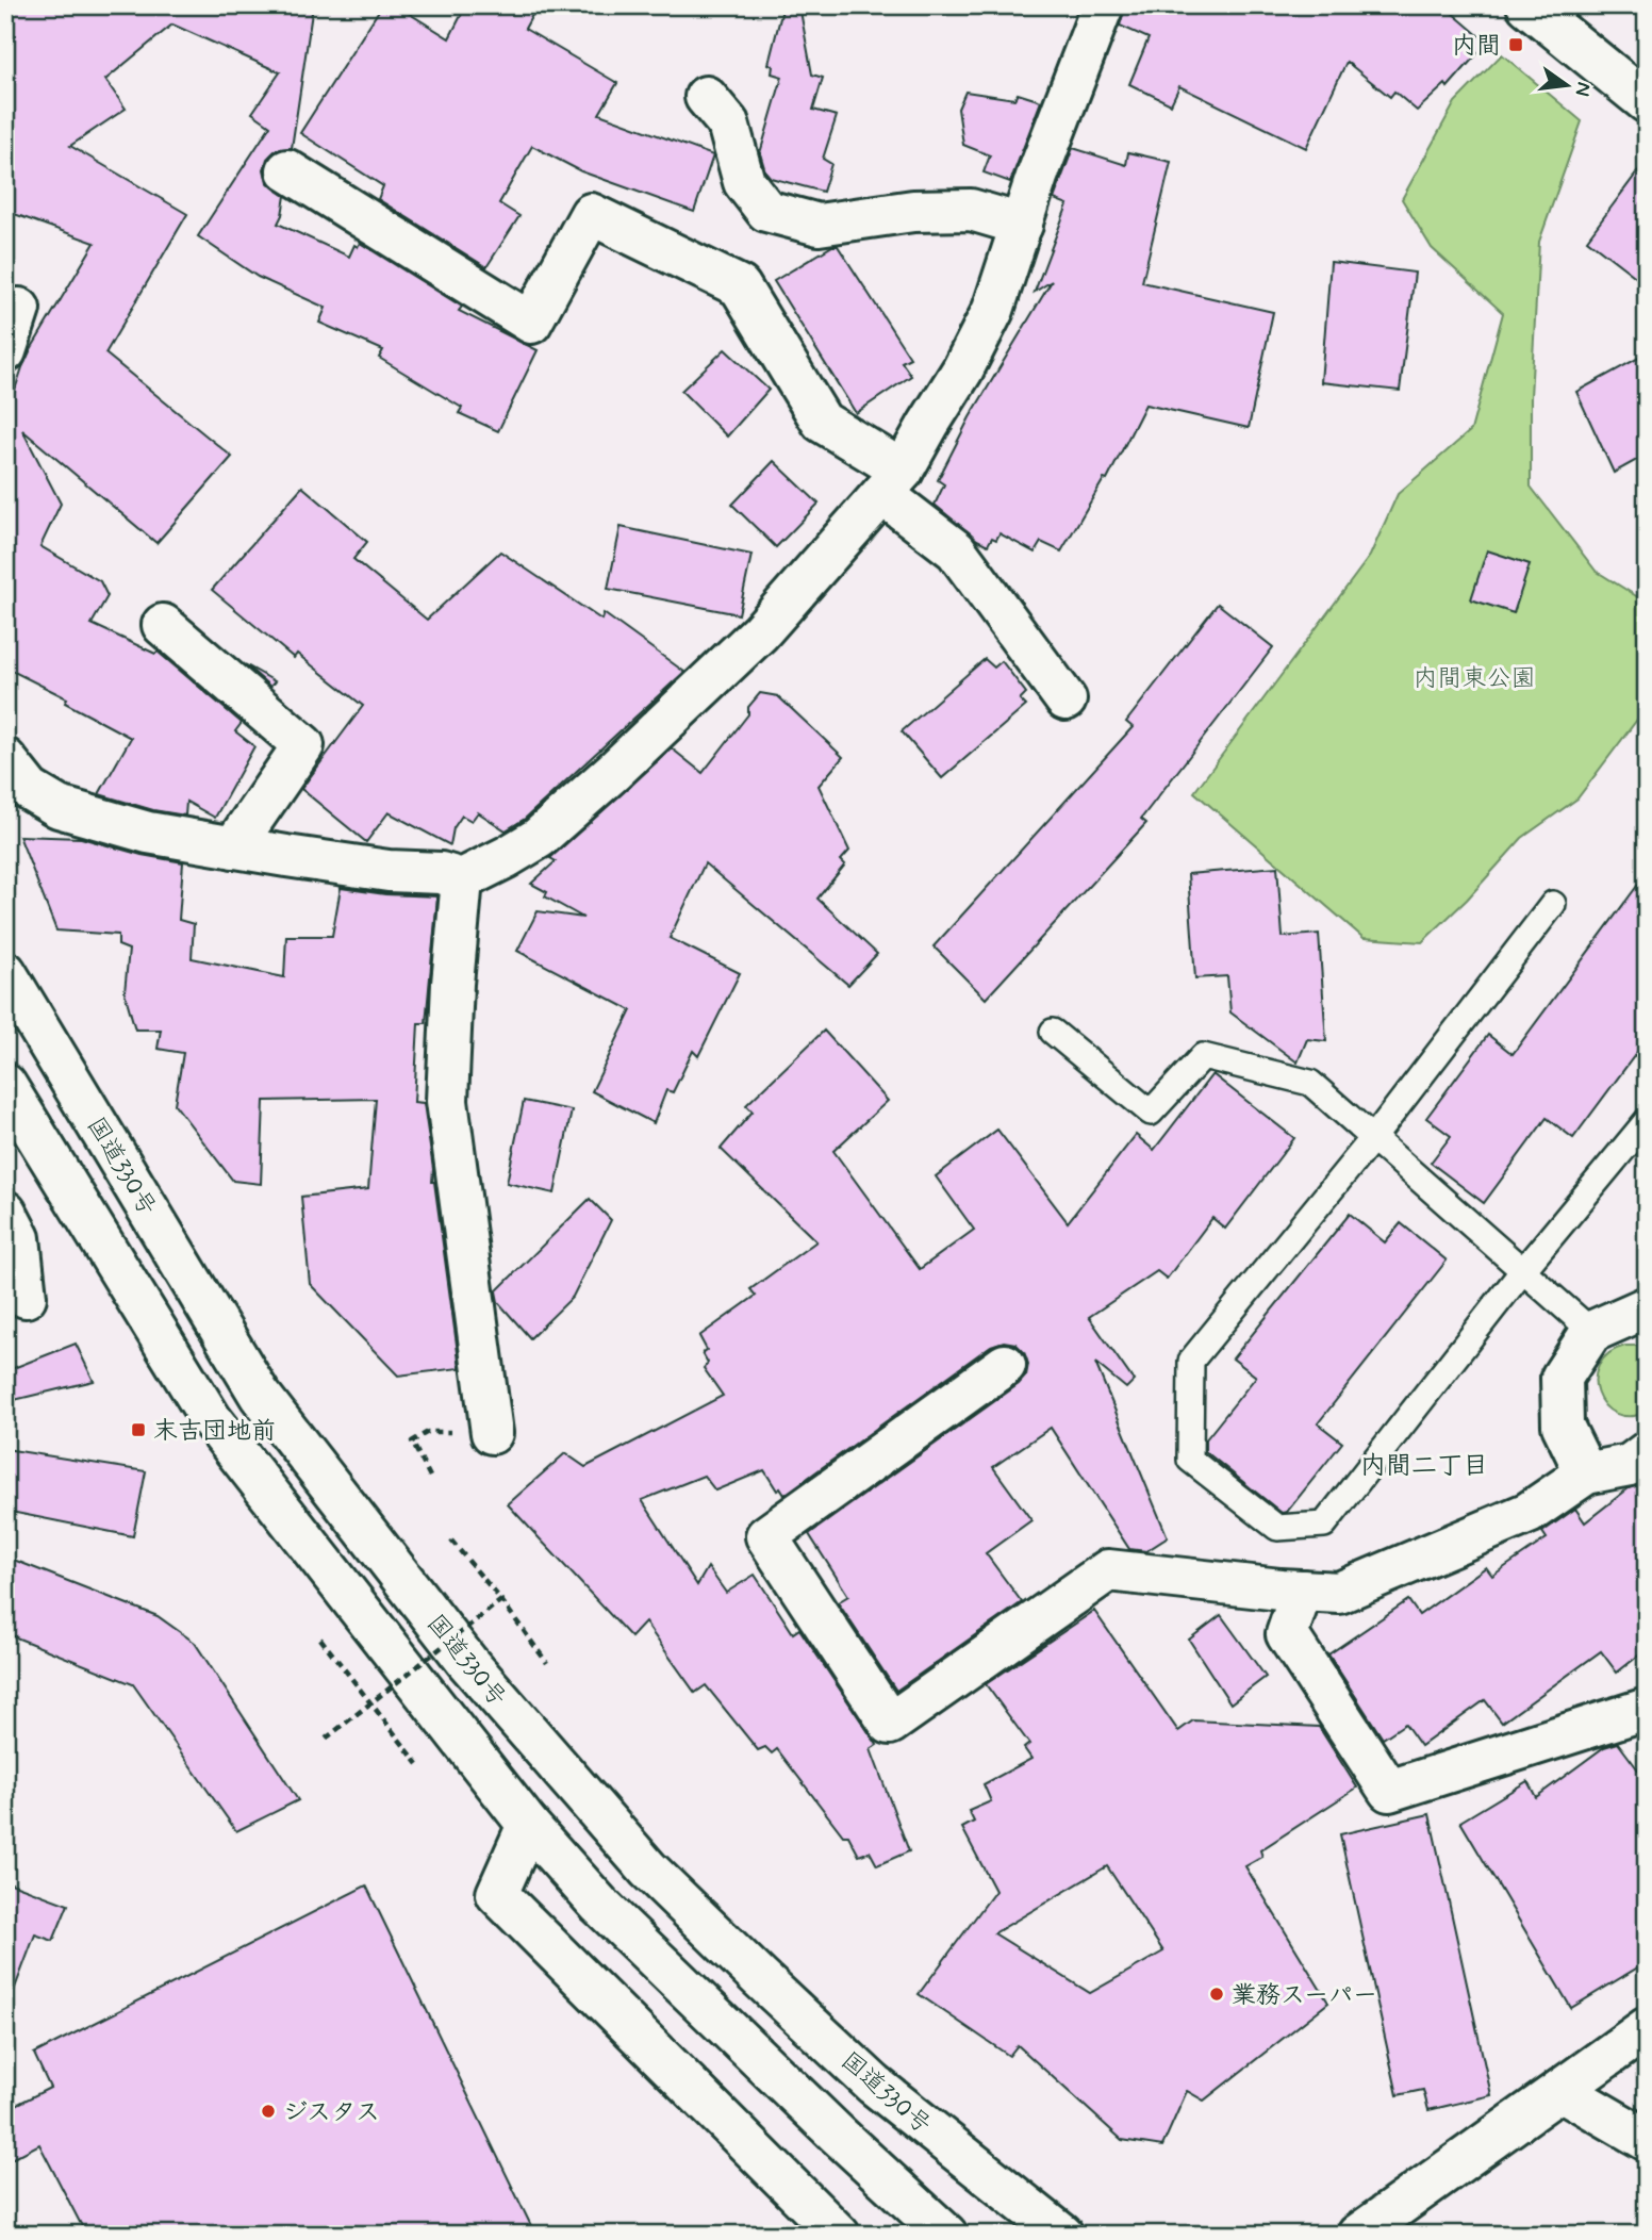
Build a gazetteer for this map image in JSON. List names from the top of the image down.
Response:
{
  "streets": {
    "main road": ["国道330号"]
  },
  "districts": ["内間二丁目"],
  "parks": ["内間東公園"],
  "places": {
    "transit": ["内間", "末吉団地前"],
    "other": ["業務スーパー", "ジスタス"]
  },
  "north": "right"
}
